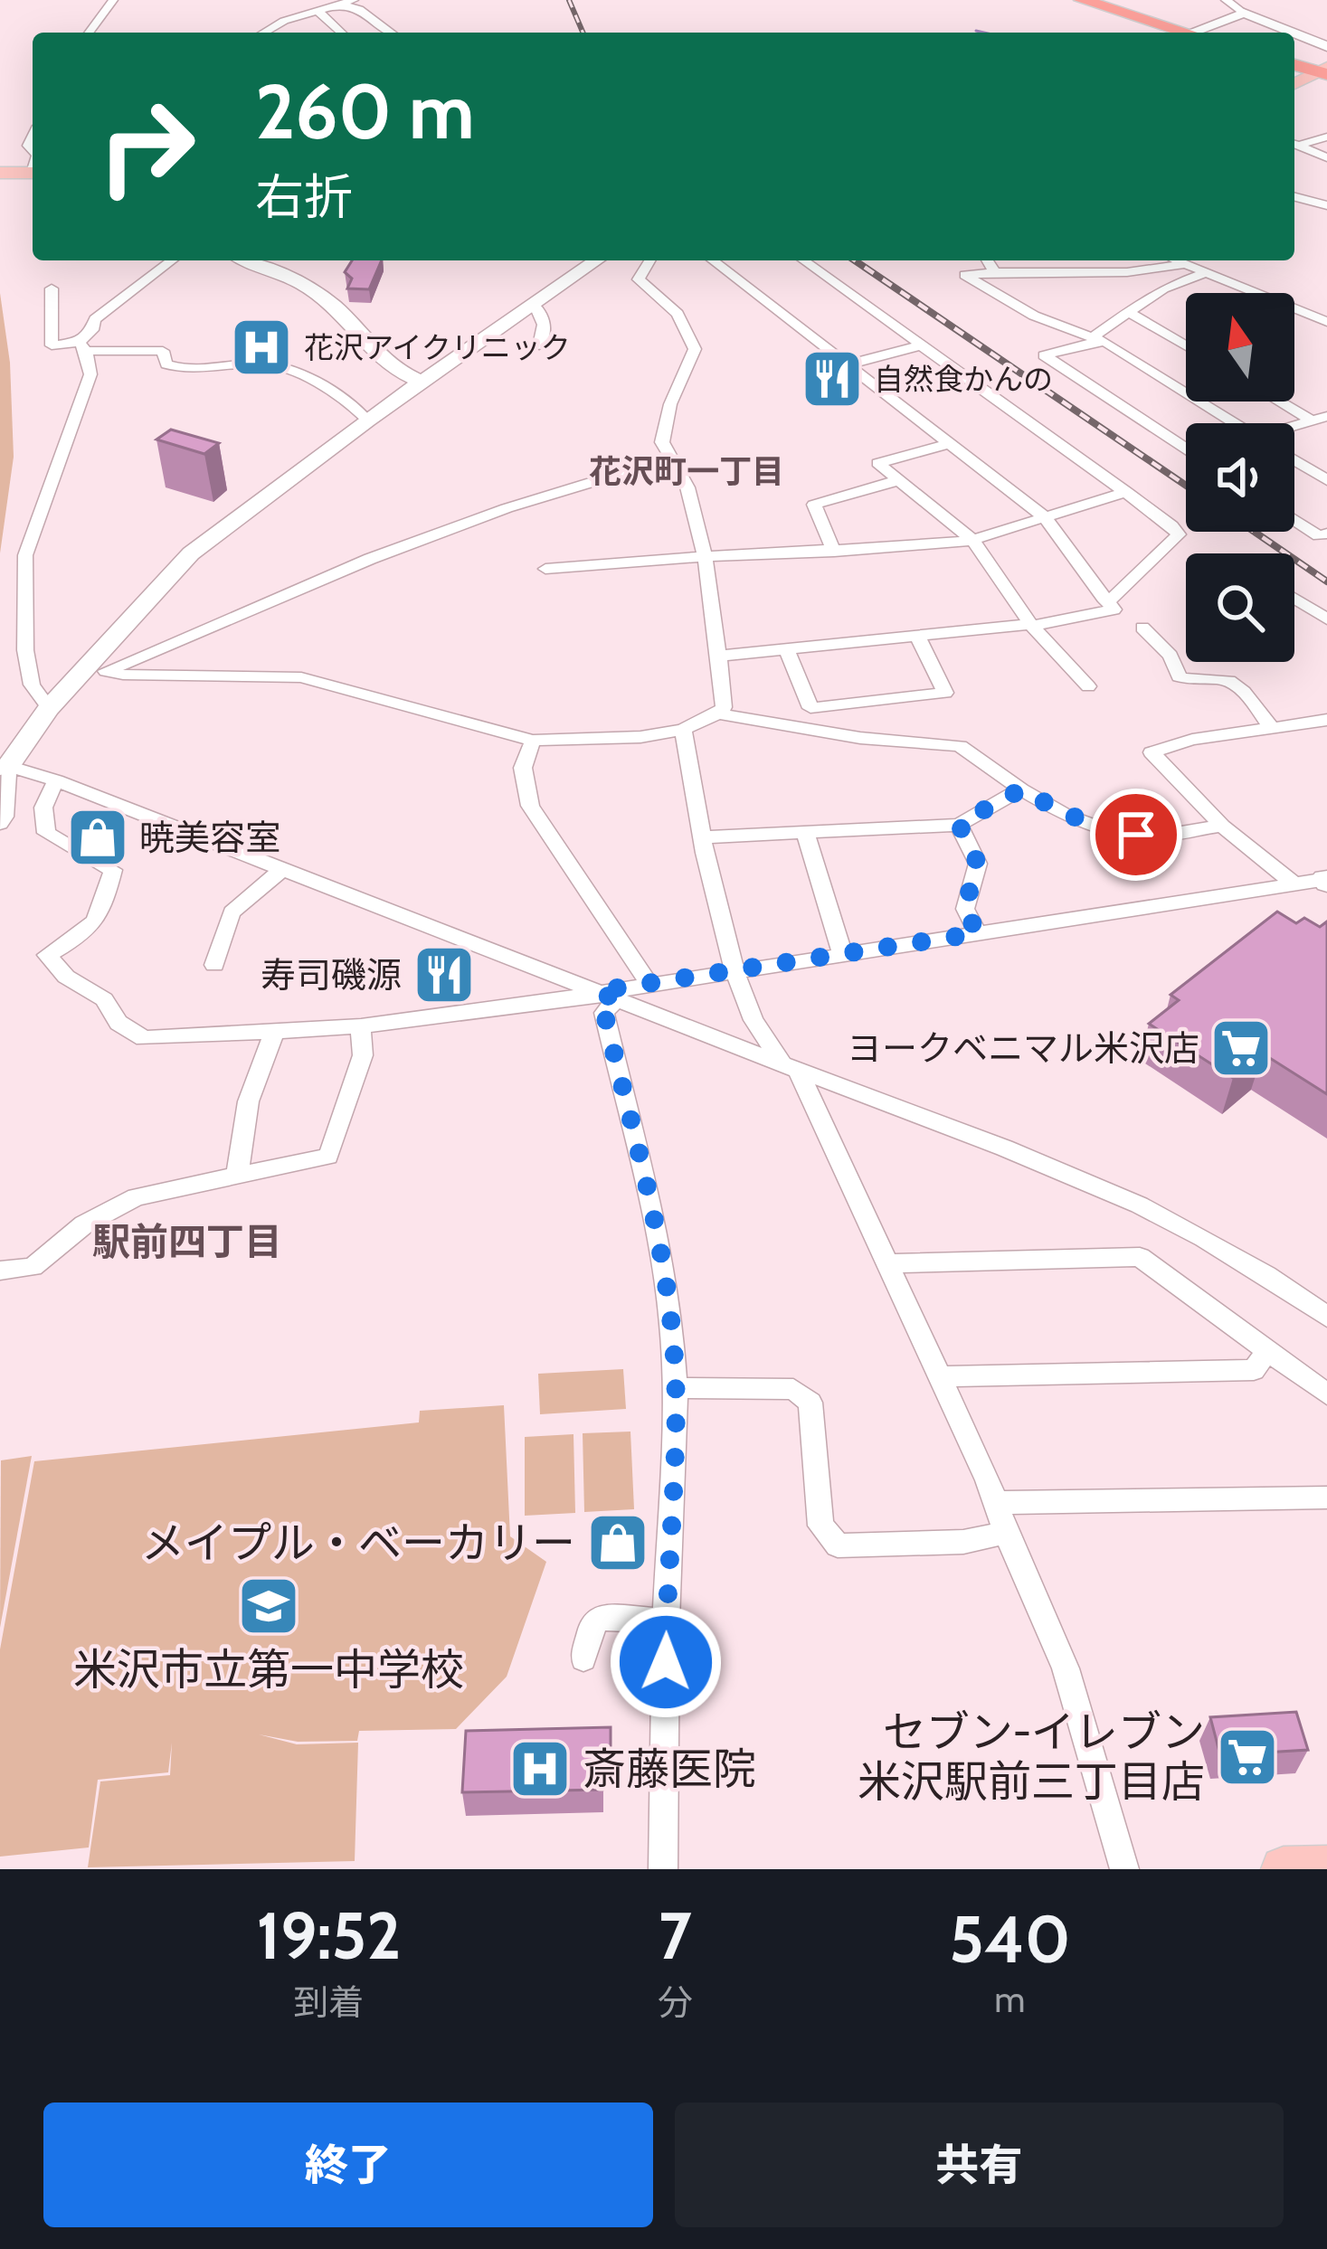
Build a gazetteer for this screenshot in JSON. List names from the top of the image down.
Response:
{
  "districts": ["花沢町一丁目", "駅前四丁目"],
  "places": {
    "hospital": ["花沢アイクリニック", "斎藤医院"],
    "restaurant": ["自然食かんの", "寿司磯源"],
    "shop": ["暁美容室", "メイプル・ベーカリー"],
    "supermarket": ["ヨークベニマル米沢店", "セブン-イレブン 米沢駅前三丁目店"],
    "school or university": ["米沢市立第一中学校"]
  },
  "north": "top",
  "page": {
    "turn": ["260 m", "右折"],
    "eta": [
      "19:52",
      "到着",
      "7",
      "分",
      "540",
      "m"
    ],
    "buttons": ["終了", "共有"]
  }
}
